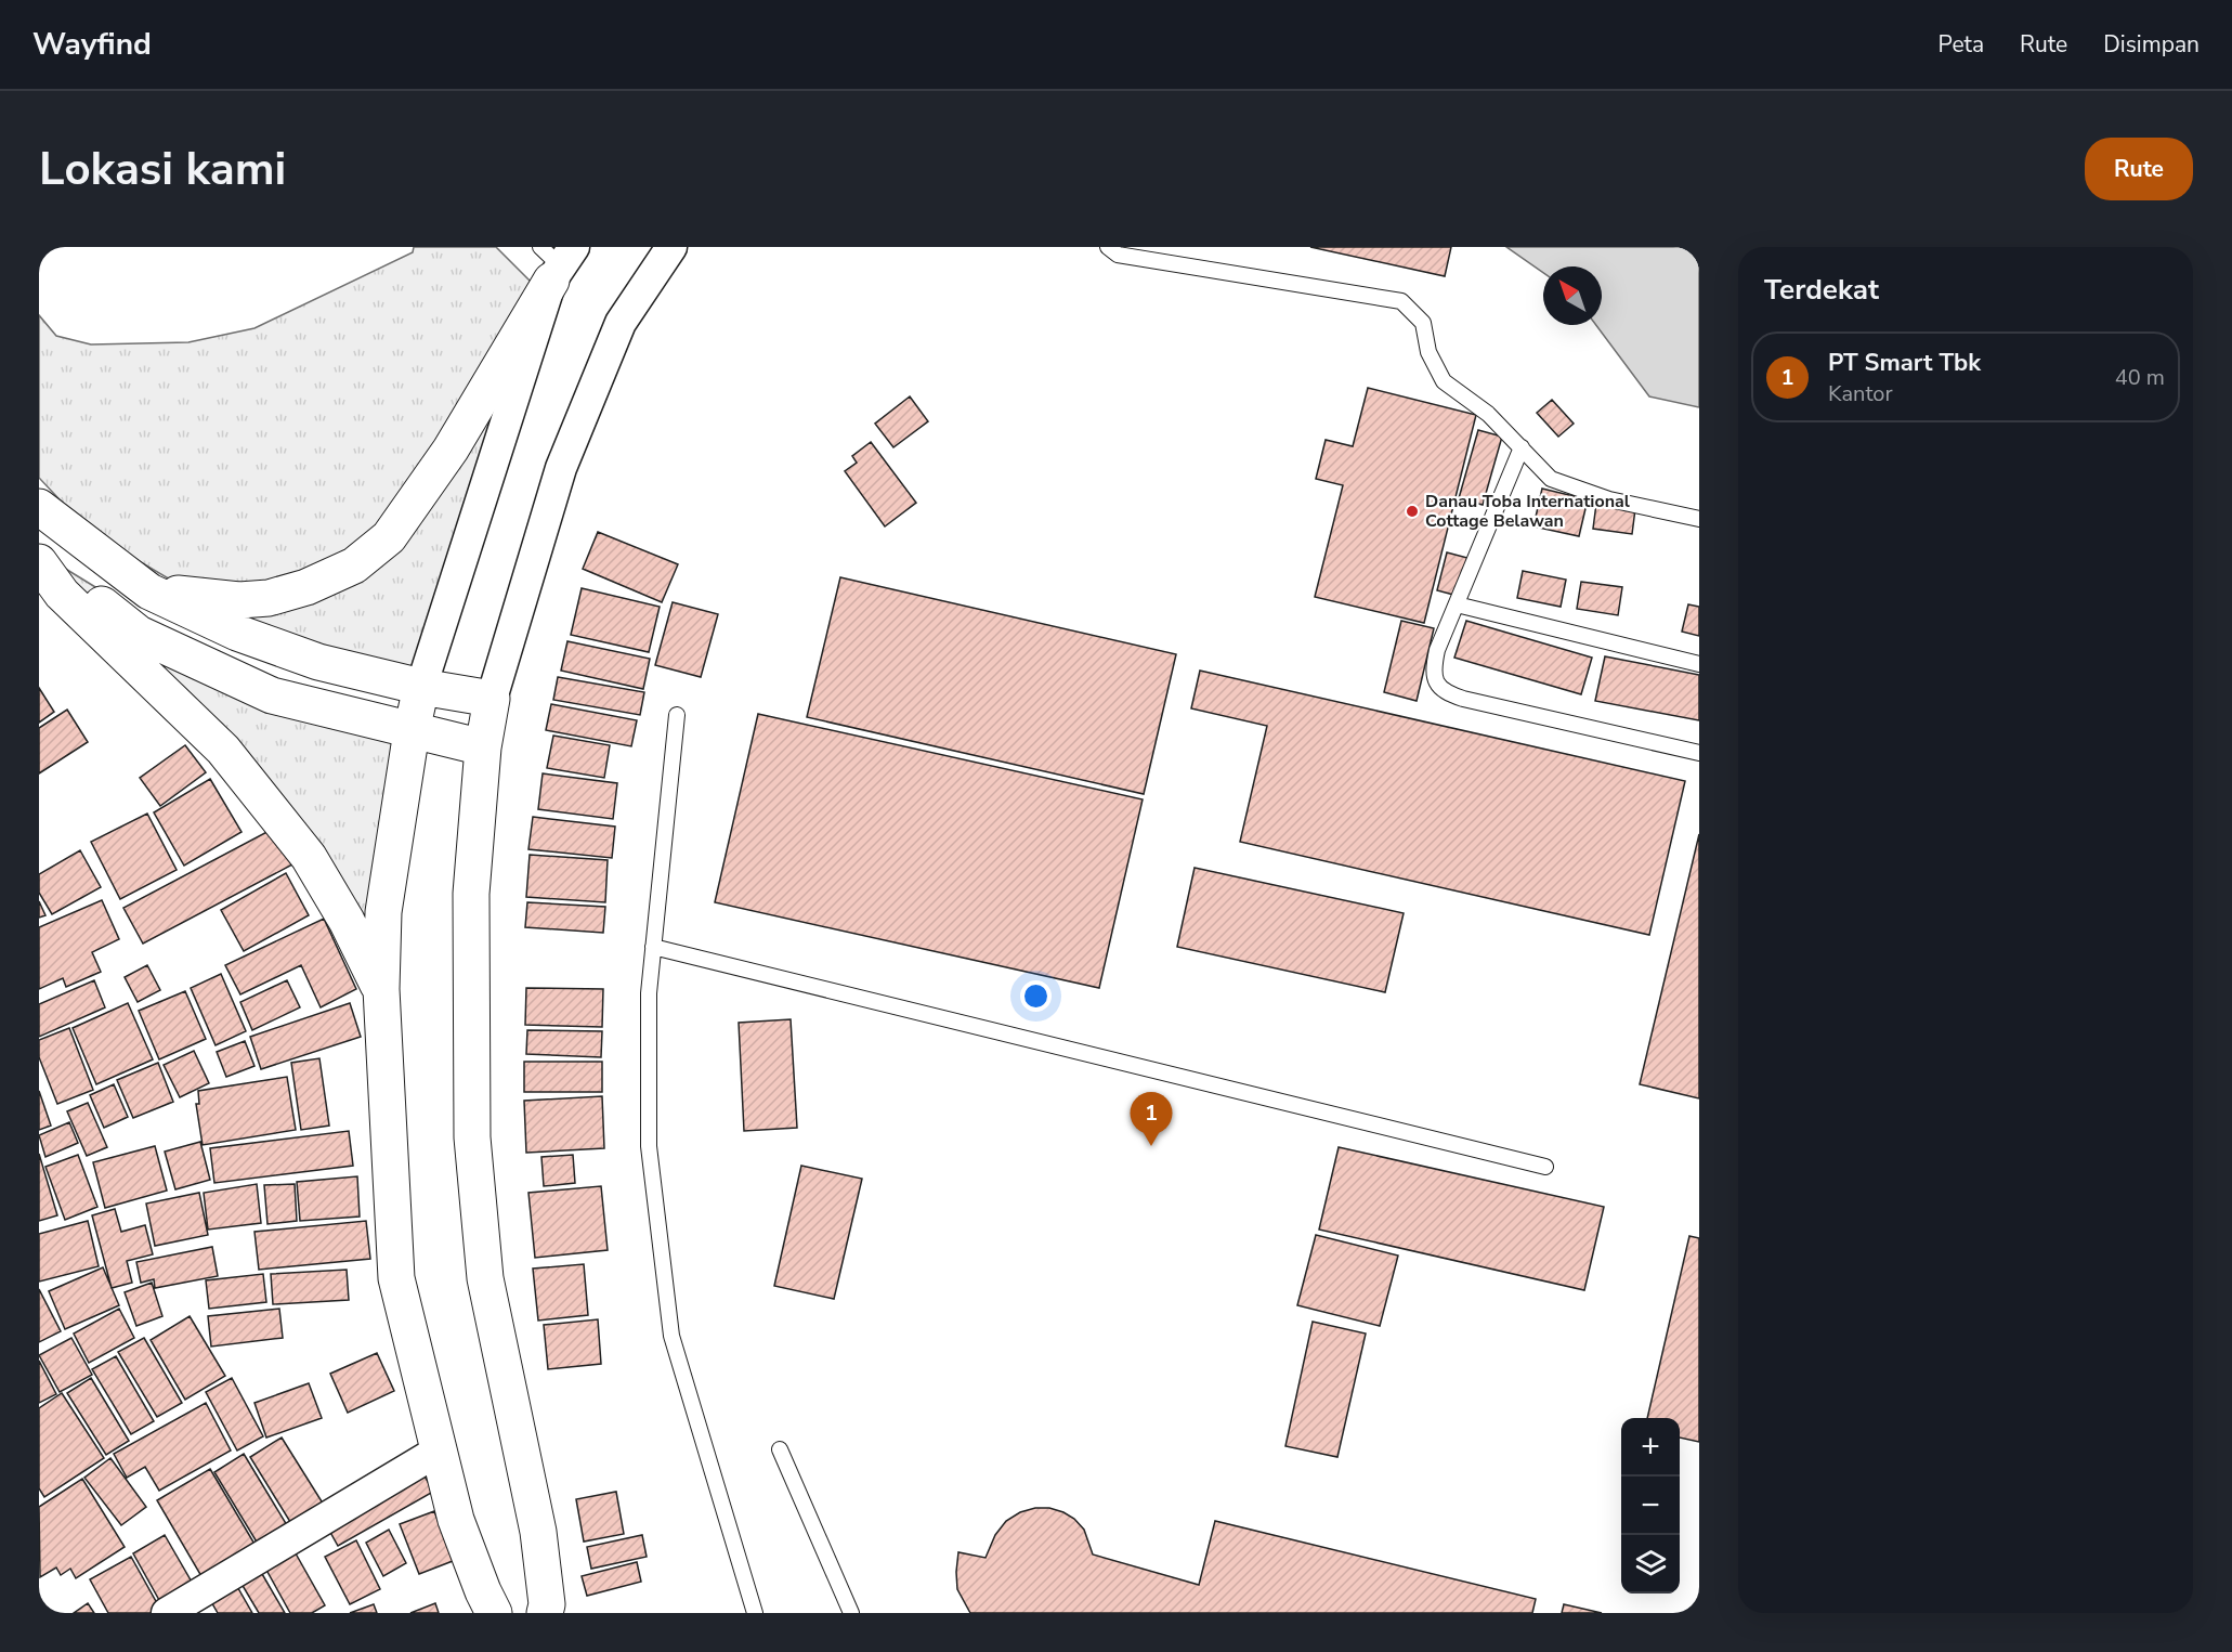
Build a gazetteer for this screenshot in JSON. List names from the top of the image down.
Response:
{
  "places": ["Danau Toba International Cottage Belawan"],
  "north": "top left",
  "page": {
    "header": "Wayfind",
    "nav": ["Peta", "Rute", "Disimpan"],
    "buttons": "Rute",
    "title": "Lokasi kami",
    "heading": "Terdekat",
    "list": [
      {
        "mark": "1",
        "name": "PT Smart Tbk",
        "note": "Kantor",
        "value": "40 m"
      }
    ],
    "pins": "1",
    "map_buttons": ["+", "−"]
  }
}
